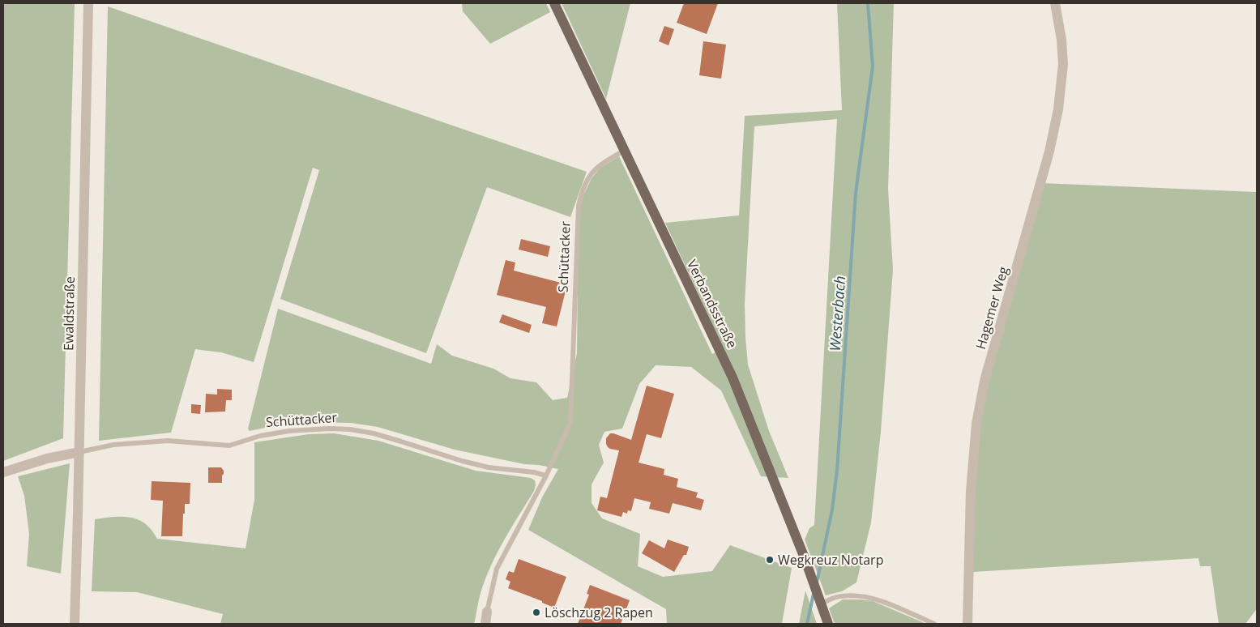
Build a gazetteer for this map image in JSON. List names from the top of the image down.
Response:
{
  "streets": {
    "main road": ["Verbandsstraße"],
    "street": ["Schüttacker", "Hagemer Weg", "Ewaldstraße"]
  },
  "crossings": [
    ["Schüttacker", "Verbandsstraße"],
    ["Schüttacker", "Ewaldstraße"]
  ],
  "water": ["Westerbach"],
  "places": ["Wegkreuz Notarp", "Löschzug 2 Rapen"]
}
